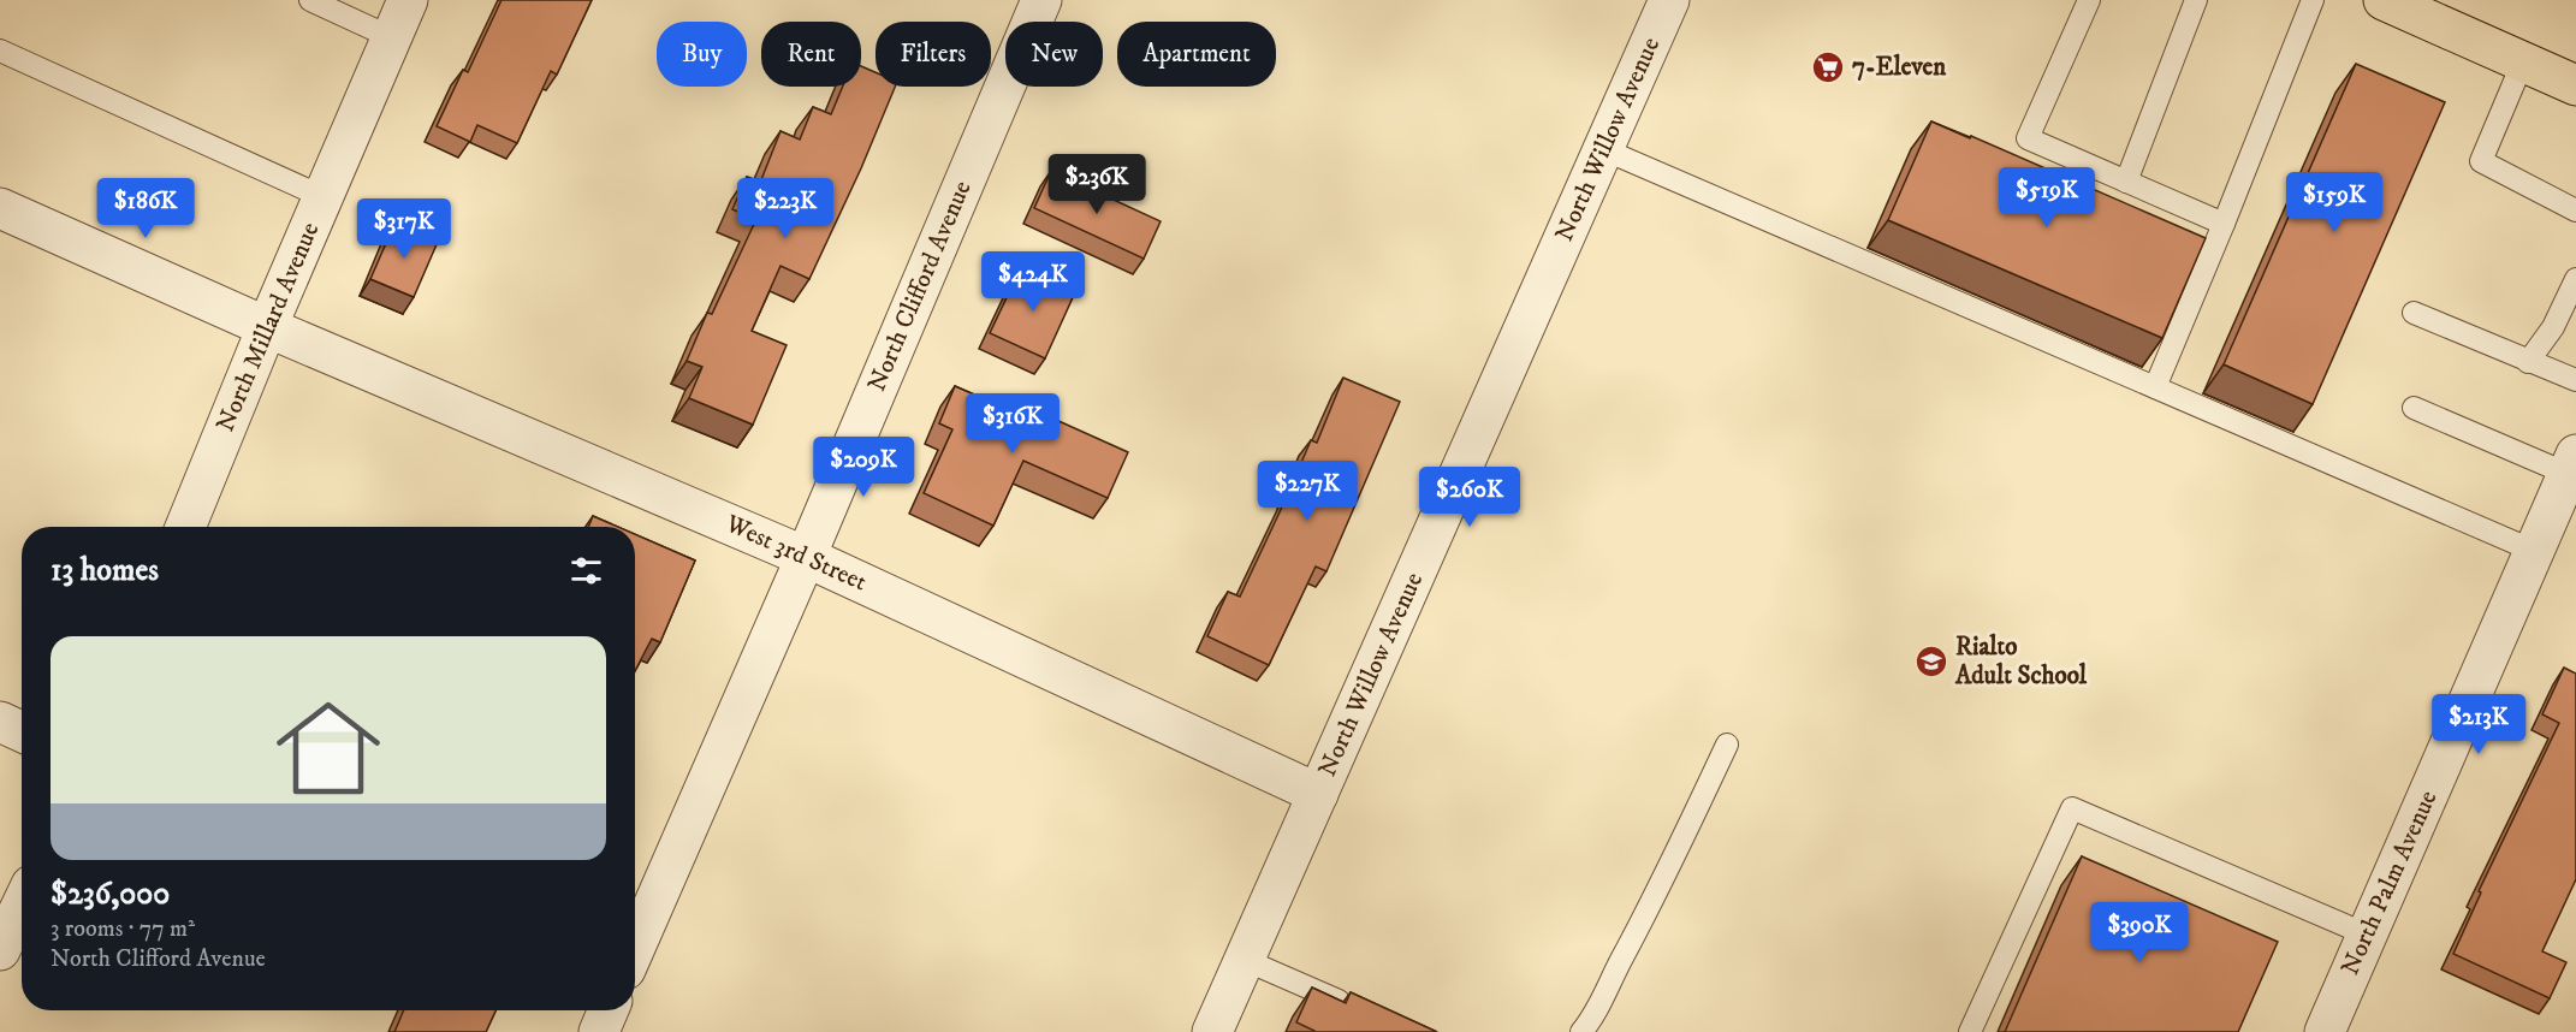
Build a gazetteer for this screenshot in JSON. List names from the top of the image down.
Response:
{
  "streets": {
    "street": [
      "North Willow Avenue",
      "North Clifford Avenue",
      "North Millard Avenue",
      "West 3rd Street",
      "North Palm Avenue"
    ]
  },
  "crossings": [
    ["North Willow Avenue", "West 3rd Street"],
    ["North Clifford Avenue", "West 3rd Street"],
    ["North Millard Avenue", "West 3rd Street"]
  ],
  "places": {
    "supermarket": ["7-Eleven"],
    "school or university": ["Rialto Adult School"]
  },
  "page": {
    "chip": [
      "Buy",
      "Rent",
      "Filters",
      "New",
      "Apartment"
    ],
    "price": [
      "$236K",
      "$519K",
      "$159K",
      "$186K",
      "$223K",
      "$317K",
      "$424K",
      "$316K",
      "$209K",
      "$227K",
      "$260K",
      "$213K",
      "$390K"
    ],
    "heading": "13 homes",
    "list": [
      {
        "name": "$236,000",
        "note": "3 rooms · 77 m² · North Clifford Avenue"
      }
    ]
  }
}
